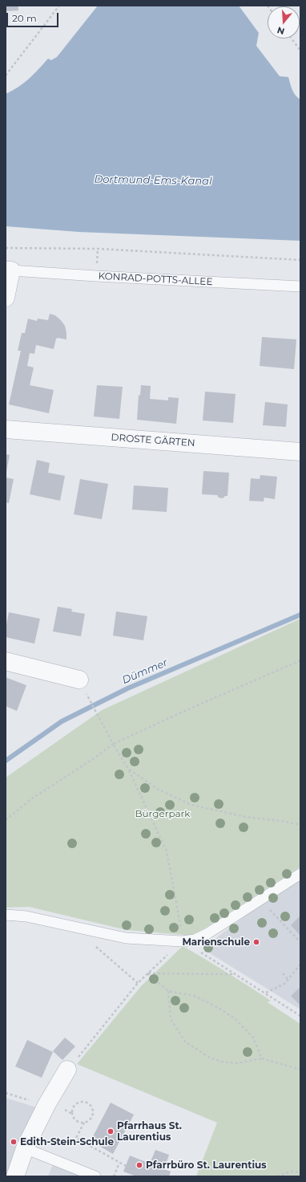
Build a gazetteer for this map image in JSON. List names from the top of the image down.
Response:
{
  "streets": {
    "street": ["DROSTE GÄRTEN"],
    "lane": ["KONRAD-POTTS-ALLEE"]
  },
  "water": ["Dortmund-Ems-Kanal", "Dümmer"],
  "parks": ["Bürgerpark"],
  "places": [
    "Marienschule",
    "Pfarrhaus St. Laurentius",
    "Edith-Stein-Schule",
    "Pfarrbüro St. Laurentius"
  ],
  "scale_bar": "20 m",
  "north": "bottom"
}
